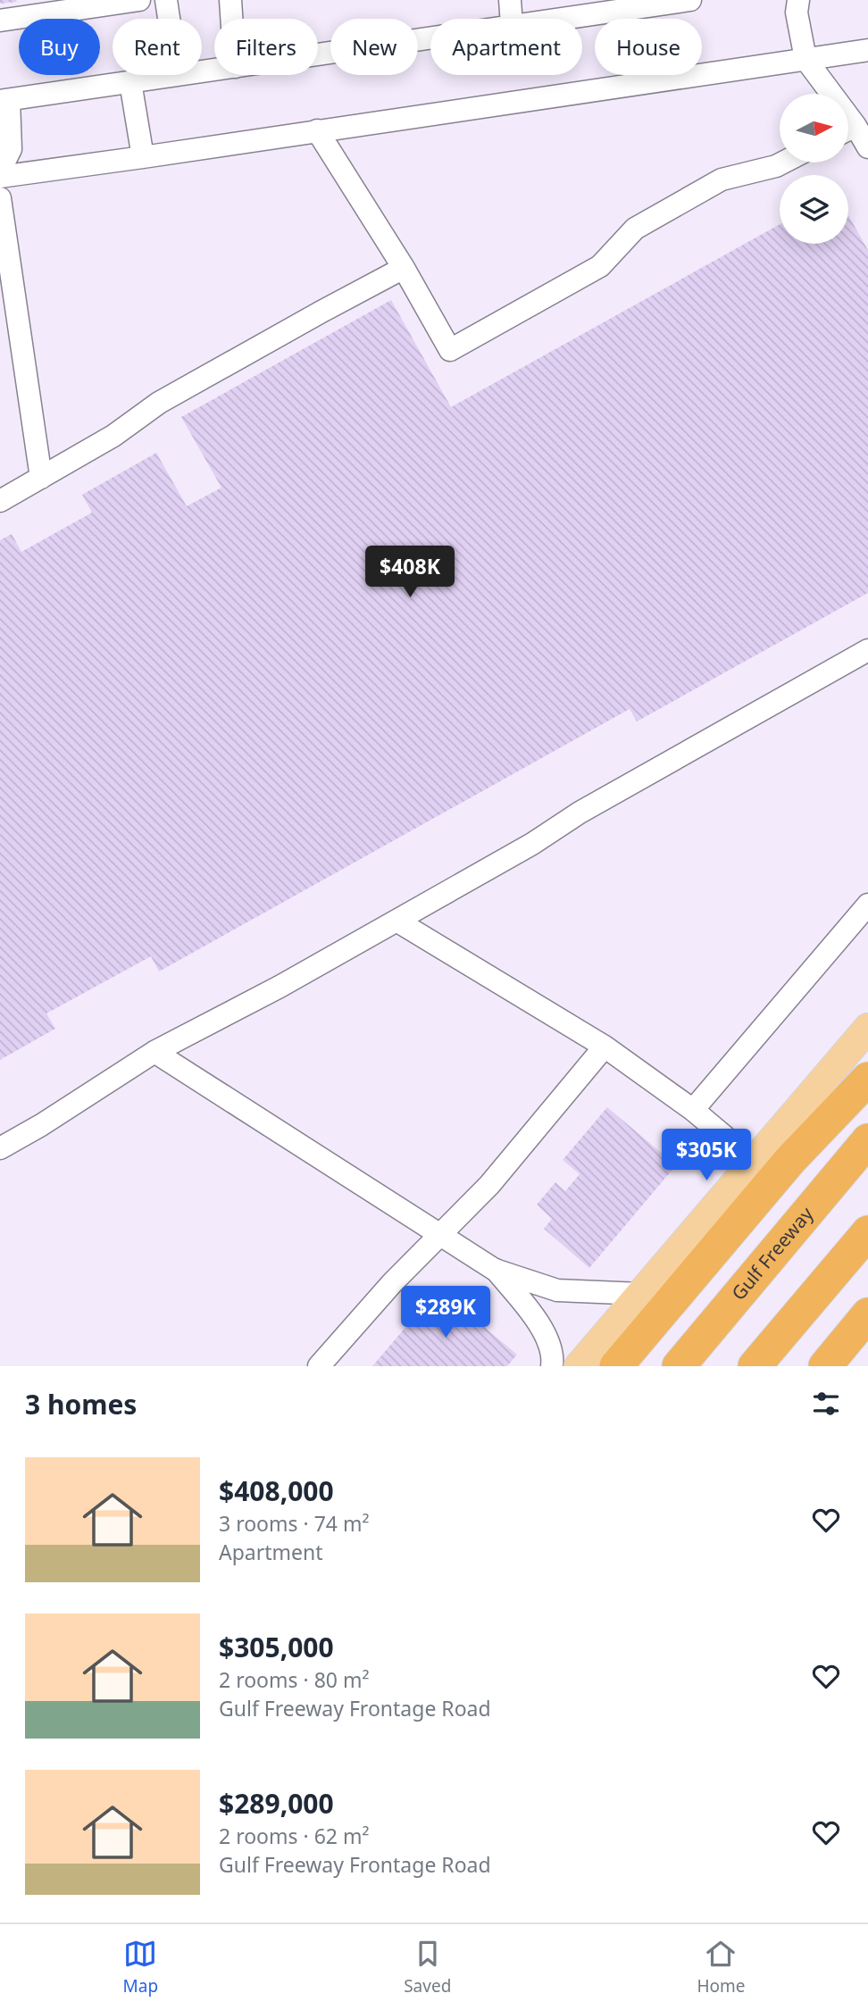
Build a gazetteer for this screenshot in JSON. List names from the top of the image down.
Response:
{
  "streets": {
    "highway": ["Gulf Freeway"]
  },
  "north": "right",
  "page": {
    "chip": [
      "Buy",
      "Rent",
      "Filters",
      "New",
      "Apartment",
      "House"
    ],
    "price": ["$408K", "$305K", "$289K"],
    "heading": "3 homes",
    "list": [
      {
        "name": "$408,000",
        "note": "3 rooms · 74 m² · Apartment"
      },
      {
        "name": "$305,000",
        "note": "2 rooms · 80 m² · Gulf Freeway Frontage Road"
      },
      {
        "name": "$289,000",
        "note": "2 rooms · 62 m² · Gulf Freeway Frontage Road"
      }
    ],
    "tabs": ["Map", "Saved", "Home"]
  }
}
